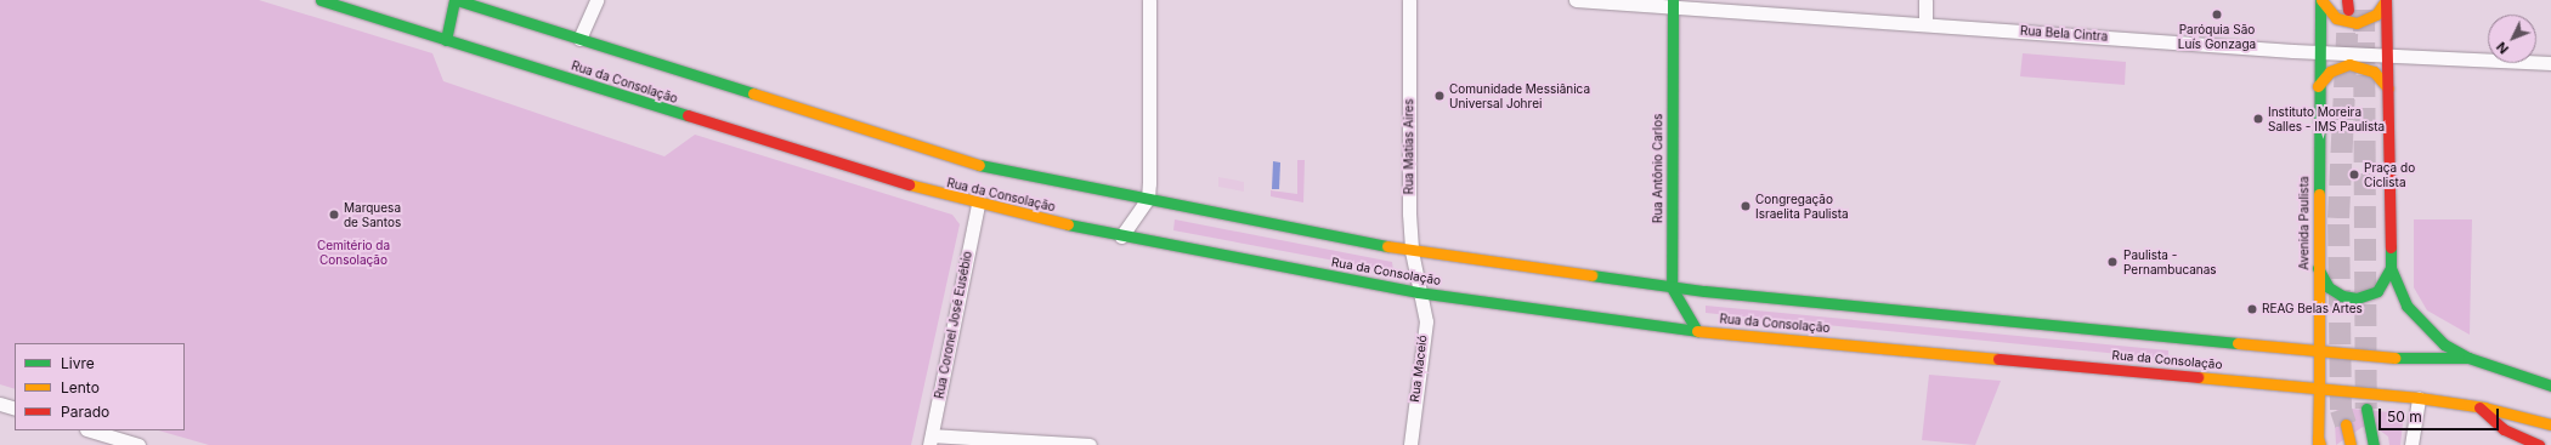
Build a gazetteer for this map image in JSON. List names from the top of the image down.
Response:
{
  "streets": {
    "main road": ["Rua da Consolação", "Rua Antônio Carlos", "Avenida Paulista"],
    "street": [
      "Rua Bela Cintra",
      "Rua Matias Aires",
      "Rua Coronel José Eusébio",
      "Rua Maceió"
    ]
  },
  "crossings": [
    ["Rua Bela Cintra", "Rua Antônio Carlos"],
    ["Rua Bela Cintra", "Avenida Paulista"],
    ["Rua da Consolação", "Rua Matias Aires"],
    ["Rua da Consolação", "Rua Antônio Carlos"],
    ["Rua da Consolação", "Avenida Paulista"],
    ["Rua da Consolação", "Rua Coronel José Eusébio"],
    ["Rua da Consolação", "Rua Maceió"],
    ["Rua Matias Aires", "Rua Maceió"]
  ],
  "parks": ["Cemitério da Consolação"],
  "places": [
    "Paróquia São Luís Gonzaga",
    "Comunidade Messiânica Universal Johrei",
    "Instituto Moreira Salles - IMS Paulista",
    "Praça do Ciclista",
    "Congregação Israelita Paulista",
    "Marquesa de Santos",
    "Paulista - Pernambucanas",
    "REAG Belas Artes"
  ],
  "legend": ["Livre", "Lento", "Parado"],
  "scale_bar": "50 m",
  "north": "bottom left"
}
